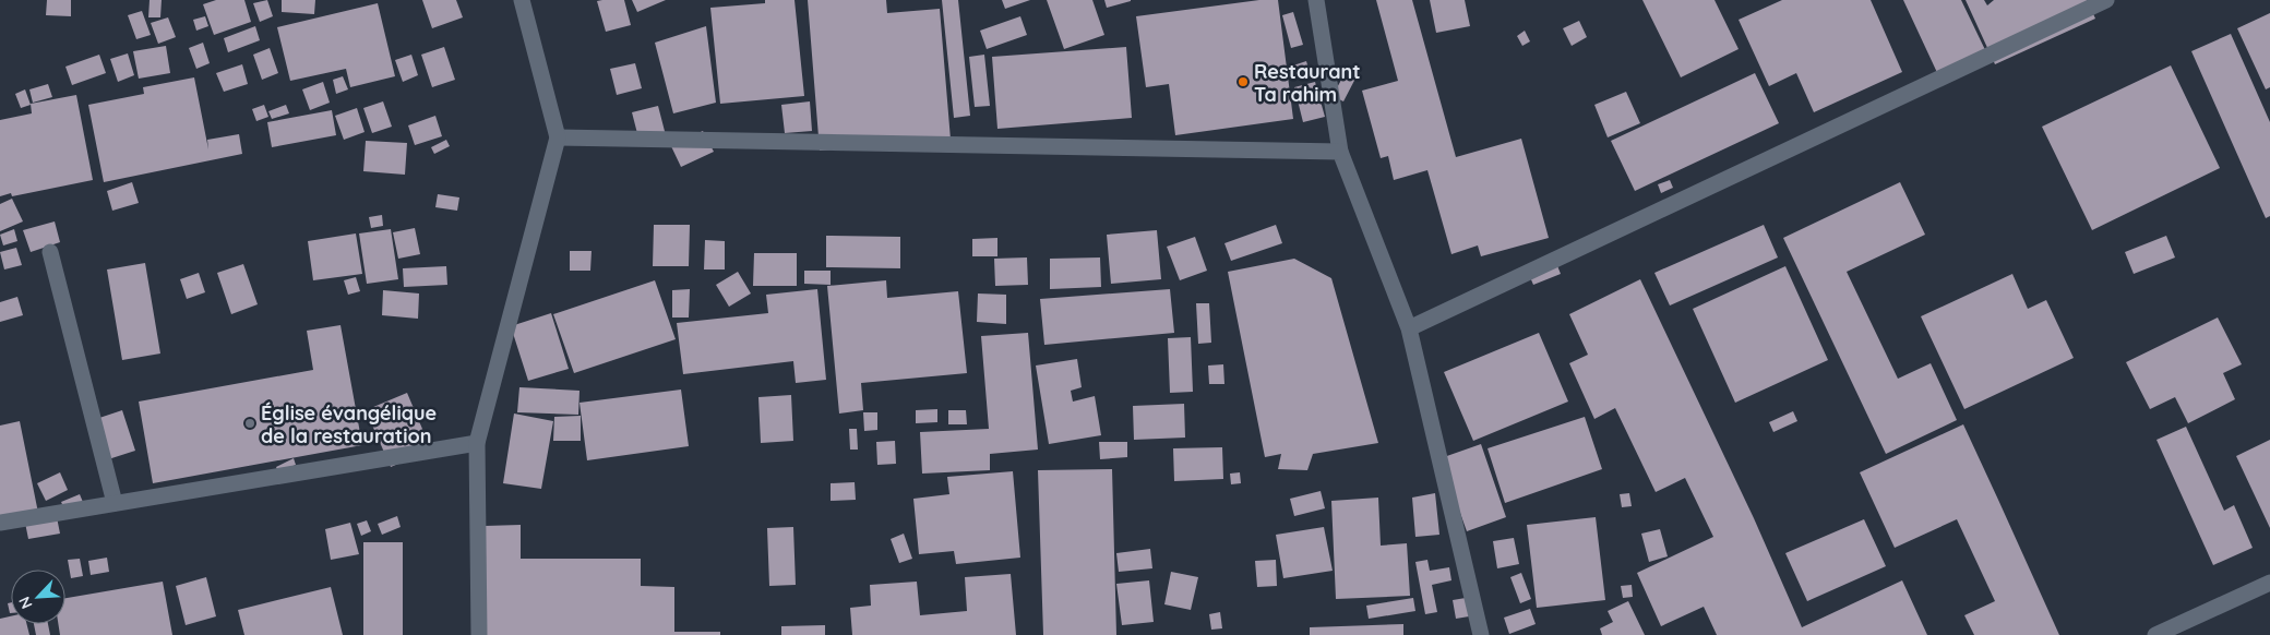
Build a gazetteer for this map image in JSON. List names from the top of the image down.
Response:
{
  "places": ["Restaurant Ta rahim", "Église évangélique de la restauration"],
  "north": "bottom left"
}
